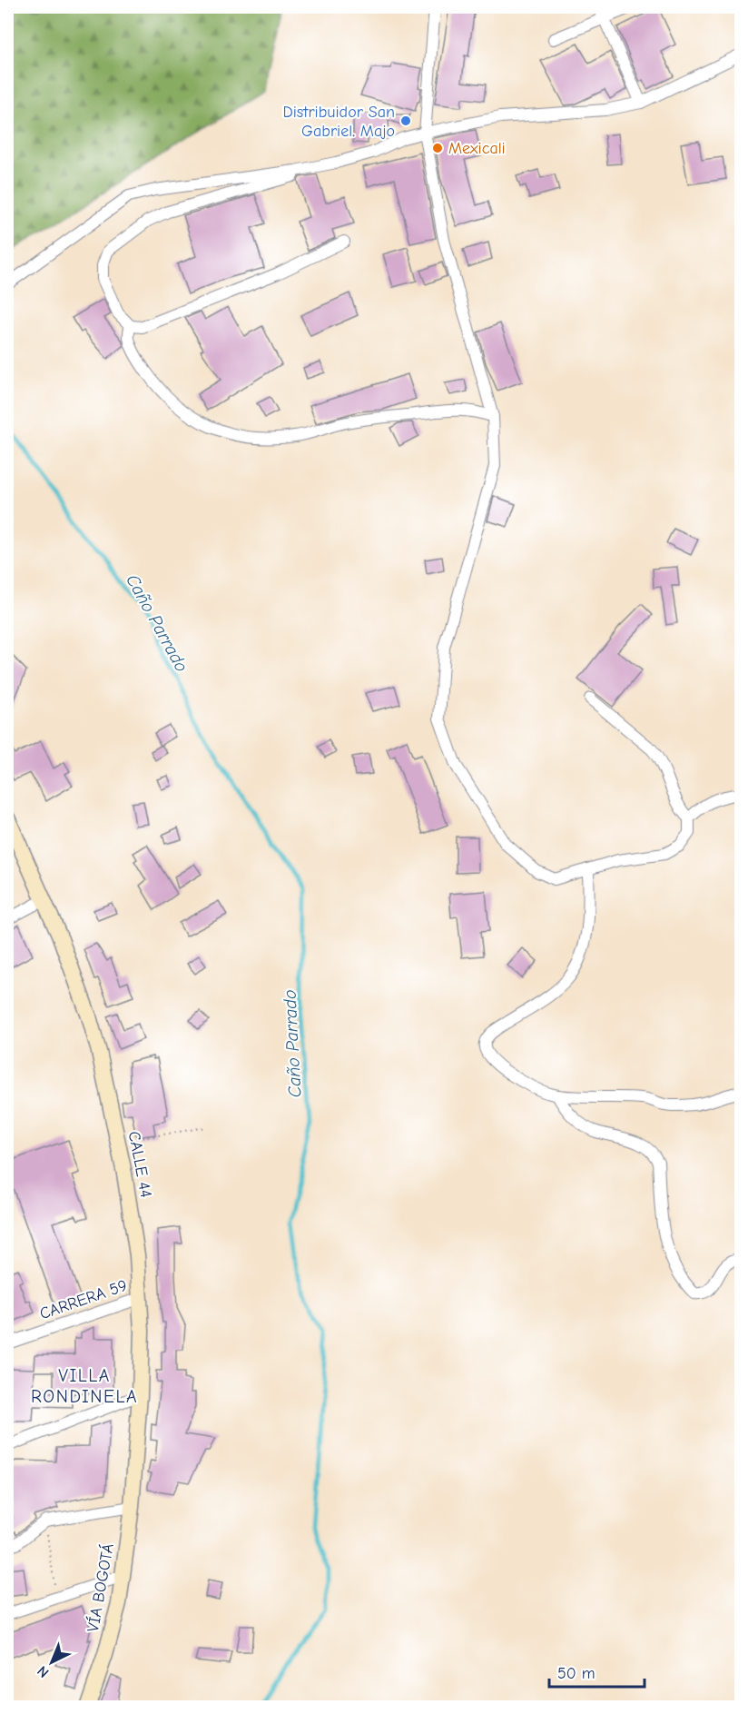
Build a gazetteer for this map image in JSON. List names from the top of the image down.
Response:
{
  "streets": {
    "main road": ["CALLE 44", "VÍA BOGOTÁ"],
    "street": ["CARRERA 59"]
  },
  "crossings": [
    ["CALLE 44", "CARRERA 59"],
    ["CALLE 44", "VÍA BOGOTÁ"]
  ],
  "districts": ["VILLA RONDINELA"],
  "water": ["Caño Parrado"],
  "places": ["Distribuidor San Gabriel. Majo", "Mexicali"],
  "scale_bar": "50 m",
  "north": "bottom left"
}
